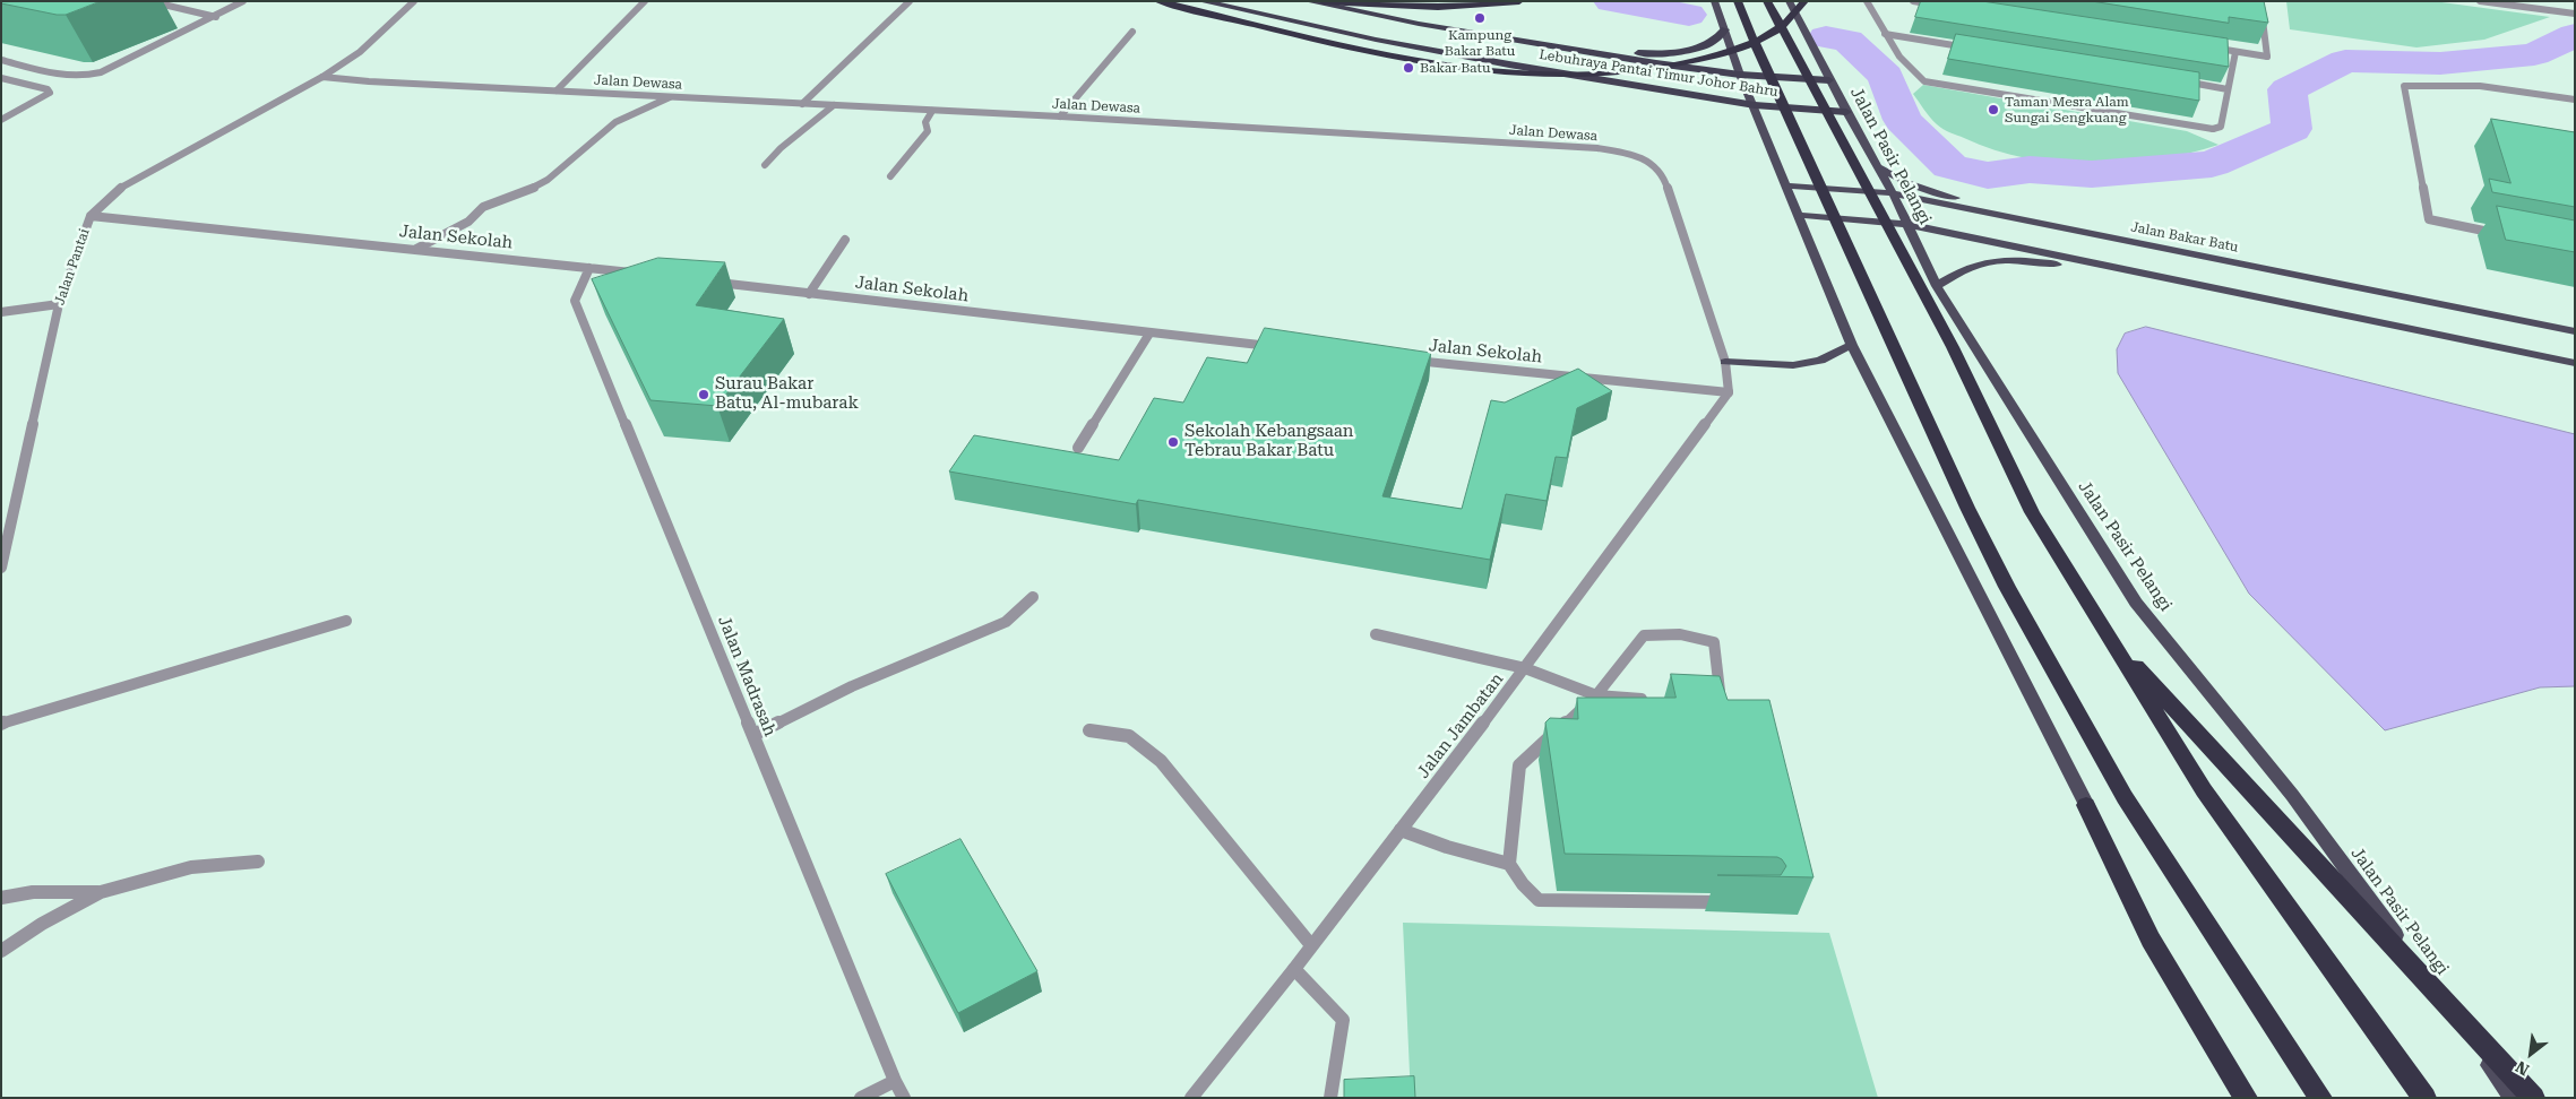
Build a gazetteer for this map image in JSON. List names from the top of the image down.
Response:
{
  "streets": {
    "highway": ["Lebuhraya Pantai Timur Johor Bahru"],
    "main road": ["Jalan Pasir Pelangi", "Jalan Bakar Batu"],
    "street": [
      "Jalan Dewasa",
      "Jalan Sekolah",
      "Jalan Pantai",
      "Jalan Madrasah",
      "Jalan Jambatan"
    ]
  },
  "crossings": [
    ["Lebuhraya Pantai Timur Johor Bahru", "Jalan Pasir Pelangi"],
    ["Jalan Dewasa", "Jalan Pantai"],
    ["Jalan Pasir Pelangi", "Jalan Bakar Batu"],
    ["Jalan Sekolah", "Jalan Pantai"],
    ["Jalan Sekolah", "Jalan Madrasah"],
    ["Jalan Sekolah", "Jalan Jambatan"]
  ],
  "places": [
    "Kampung Bakar Batu",
    "Bakar Batu",
    "Taman Mesra Alam Sungai Sengkuang",
    "Surau Bakar Batu, Al-mubarak",
    "Sekolah Kebangsaan Tebrau Bakar Batu"
  ],
  "north": "bottom left"
}
